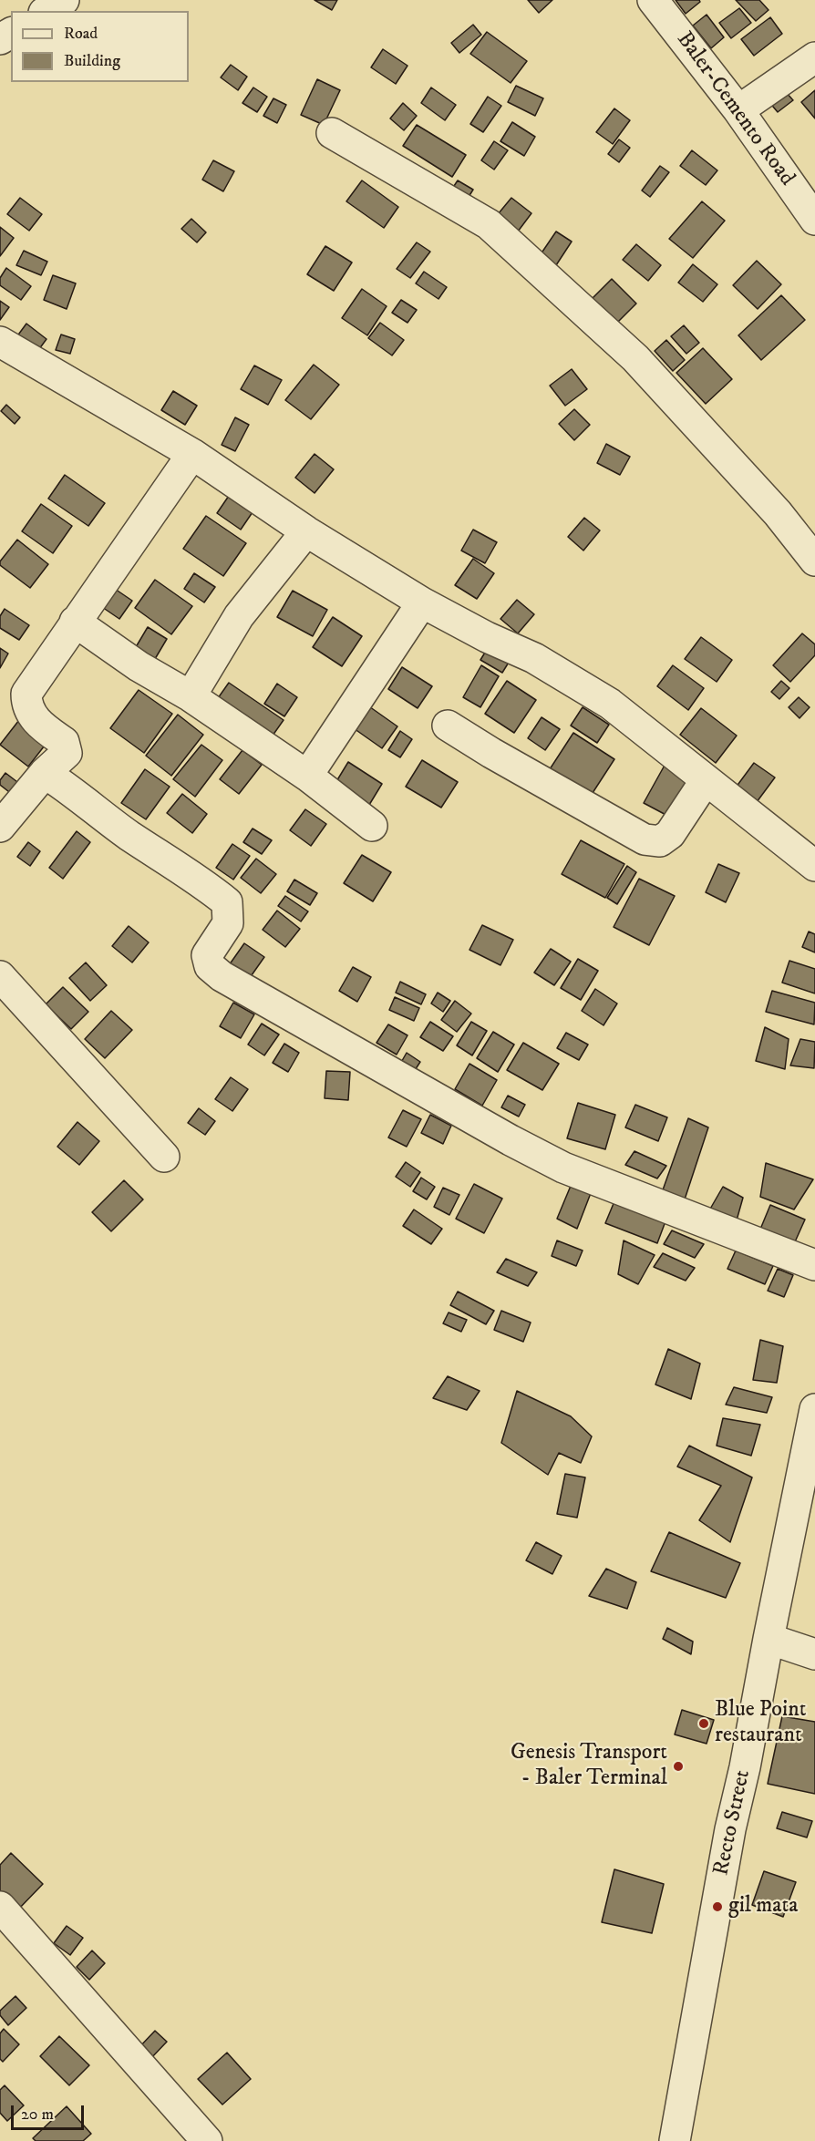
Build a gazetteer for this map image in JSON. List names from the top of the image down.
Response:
{
  "streets": {
    "street": ["Baler-Cemento Road", "Recto Street"]
  },
  "places": ["Blue Point restaurant", "Genesis Transport - Baler Terminal", "gil mata"],
  "legend": ["Road", "Building"],
  "scale_bar": "20 m"
}
